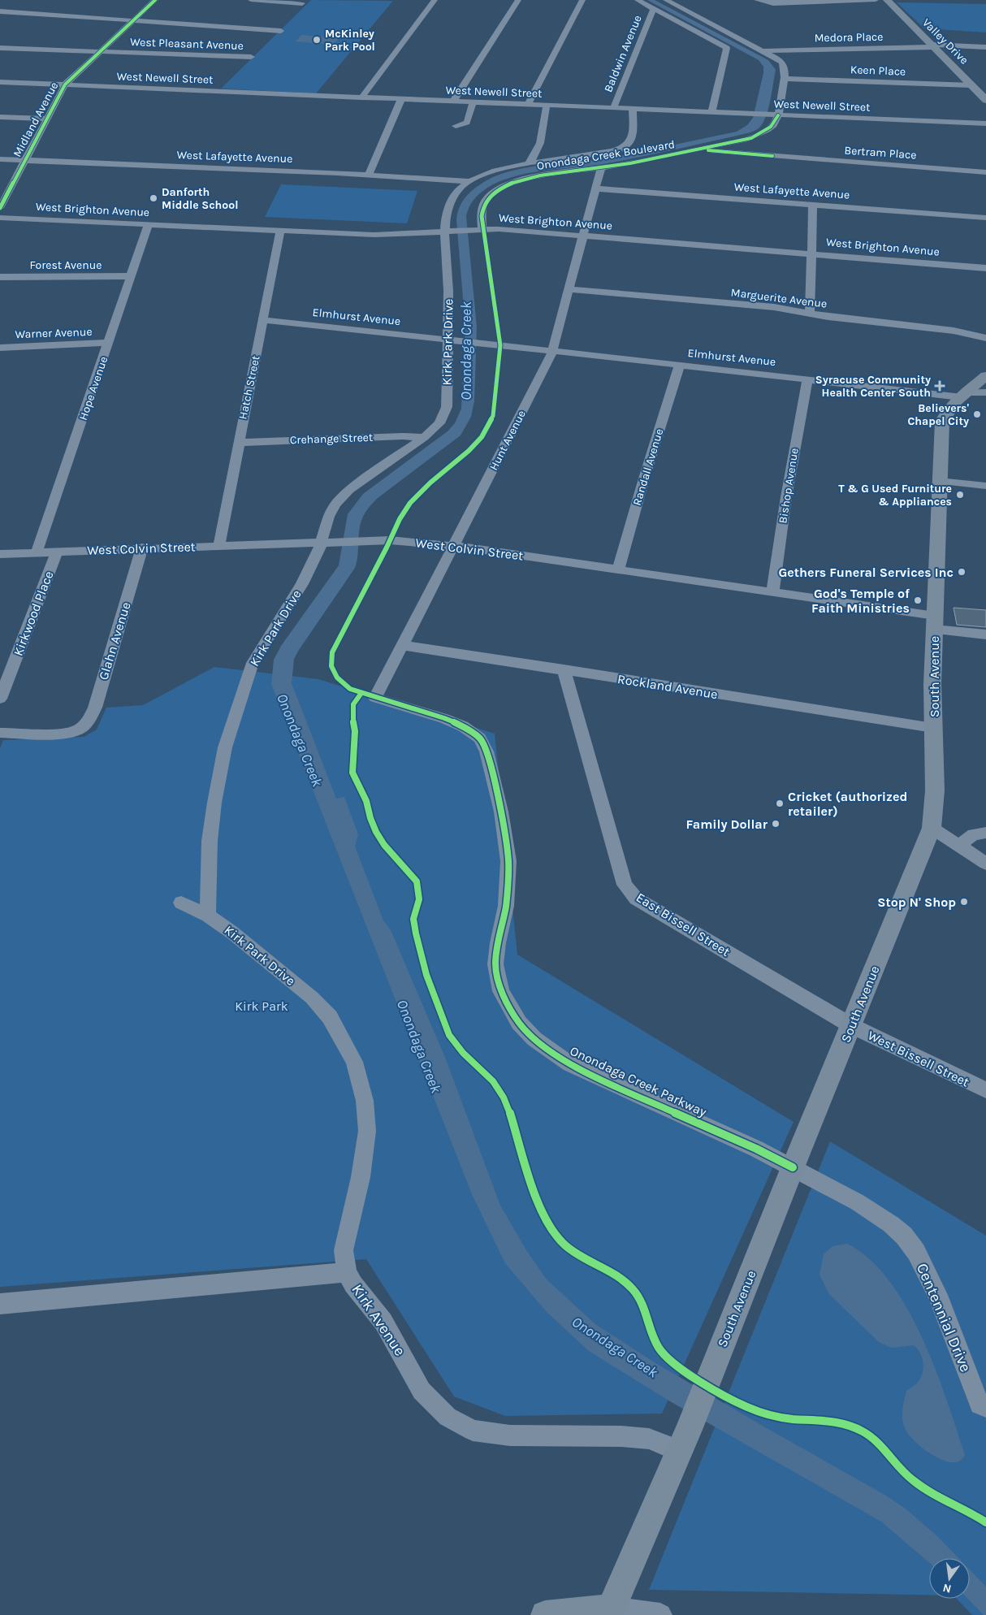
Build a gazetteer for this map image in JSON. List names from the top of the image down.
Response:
{
  "streets": {
    "main road": ["Valley Drive", "South Avenue"],
    "street": [
      "Medora Place",
      "West Pleasant Avenue",
      "Baldwin Avenue",
      "Keen Place",
      "West Newell Street",
      "Midland Avenue",
      "Bertram Place",
      "Onondaga Creek Boulevard",
      "West Lafayette Avenue",
      "West Brighton Avenue",
      "Forest Avenue",
      "Marguerite Avenue",
      "Elmhurst Avenue",
      "Warner Avenue",
      "Kirk Park Drive",
      "Hatch Street",
      "Hope Avenue",
      "Crehange Street",
      "Hunt Avenue",
      "Randall Avenue",
      "Bishop Avenue",
      "West Colvin Street",
      "Kirkwood Place",
      "Glahn Avenue",
      "Rockland Avenue",
      "East Bissell Street",
      "West Bissell Street",
      "Onondaga Creek Parkway",
      "Centennial Drive",
      "Kirk Avenue"
    ]
  },
  "crossings": [
    ["Medora Place", "Valley Drive"],
    ["Valley Drive", "Keen Place"],
    ["West Pleasant Avenue", "Midland Avenue"],
    ["Baldwin Avenue", "West Newell Street"],
    ["West Newell Street", "Midland Avenue"],
    ["West Newell Street", "Onondaga Creek Boulevard"],
    ["West Newell Street", "Kirk Park Drive"],
    ["Midland Avenue", "West Lafayette Avenue"],
    ["Bertram Place", "Onondaga Creek Boulevard"],
    ["Onondaga Creek Boulevard", "West Brighton Avenue"],
    ["Onondaga Creek Boulevard", "Hunt Avenue"],
    ["West Lafayette Avenue", "Kirk Park Drive"],
    ["West Lafayette Avenue", "Hunt Avenue"],
    ["West Brighton Avenue", "Kirk Park Drive"],
    ["West Brighton Avenue", "Hatch Street"],
    ["West Brighton Avenue", "Hope Avenue"],
    ["West Brighton Avenue", "Hunt Avenue"],
    ["Forest Avenue", "Hope Avenue"],
    ["Marguerite Avenue", "Hunt Avenue"],
    ["Elmhurst Avenue", "Kirk Park Drive"],
    ["Elmhurst Avenue", "Hatch Street"],
    ["Elmhurst Avenue", "Hunt Avenue"],
    ["Elmhurst Avenue", "Randall Avenue"],
    ["Elmhurst Avenue", "Bishop Avenue"],
    ["Elmhurst Avenue", "South Avenue"],
    ["Warner Avenue", "Hope Avenue"],
    ["Kirk Park Drive", "Crehange Street"],
    ["Kirk Park Drive", "West Colvin Street"],
    ["Kirk Park Drive", "Kirk Avenue"],
    ["Hatch Street", "Crehange Street"],
    ["Hatch Street", "West Colvin Street"],
    ["Hope Avenue", "West Colvin Street"],
    ["Hunt Avenue", "West Colvin Street"],
    ["Hunt Avenue", "Rockland Avenue"],
    ["Hunt Avenue", "Onondaga Creek Parkway"],
    ["Randall Avenue", "West Colvin Street"],
    ["Bishop Avenue", "West Colvin Street"],
    ["West Colvin Street", "Kirkwood Place"],
    ["West Colvin Street", "Glahn Avenue"],
    ["West Colvin Street", "South Avenue"],
    ["South Avenue", "Rockland Avenue"],
    ["South Avenue", "East Bissell Street"],
    ["South Avenue", "West Bissell Street"],
    ["South Avenue", "Onondaga Creek Parkway"],
    ["South Avenue", "Centennial Drive"],
    ["South Avenue", "Kirk Avenue"],
    ["Rockland Avenue", "East Bissell Street"],
    ["East Bissell Street", "West Bissell Street"],
    ["Onondaga Creek Parkway", "Centennial Drive"]
  ],
  "water": ["Onondaga Creek"],
  "parks": ["Kirk Park"],
  "places": {
    "other": [
      "McKinley Park Pool",
      "Danforth Middle School",
      "Believers' Chapel City",
      "T & G Used Furniture & Appliances",
      "Gethers Funeral Services Inc",
      "God's Temple of Faith Ministries",
      "Cricket (authorized retailer)",
      "Family Dollar",
      "Stop N' Shop"
    ],
    "health": ["Syracuse Community Health Center South"]
  },
  "north": "bottom"
}
